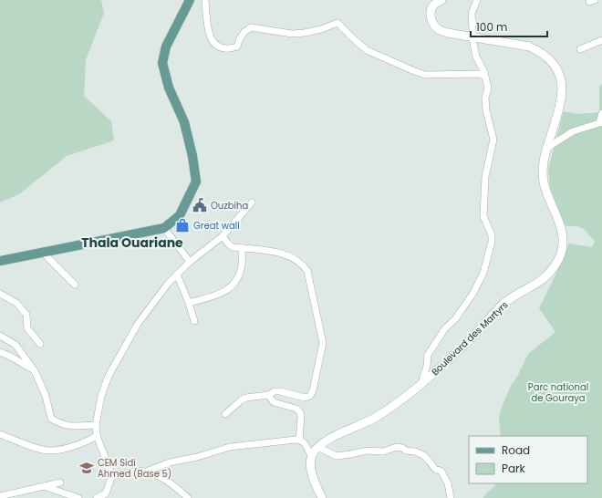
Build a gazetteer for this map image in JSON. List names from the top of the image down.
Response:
{
  "streets": {
    "main road": ["Boulevard des Martyrs"]
  },
  "districts": ["Thala Ouariane"],
  "parks": ["Parc national de Gouraya"],
  "places": {
    "public building": ["Ouzbiha"],
    "shop": ["Great wall"],
    "school or university": ["CEM Sidi Ahmed (Base 5)"]
  },
  "legend": ["Road", "Park"],
  "scale_bar": "100 m"
}
